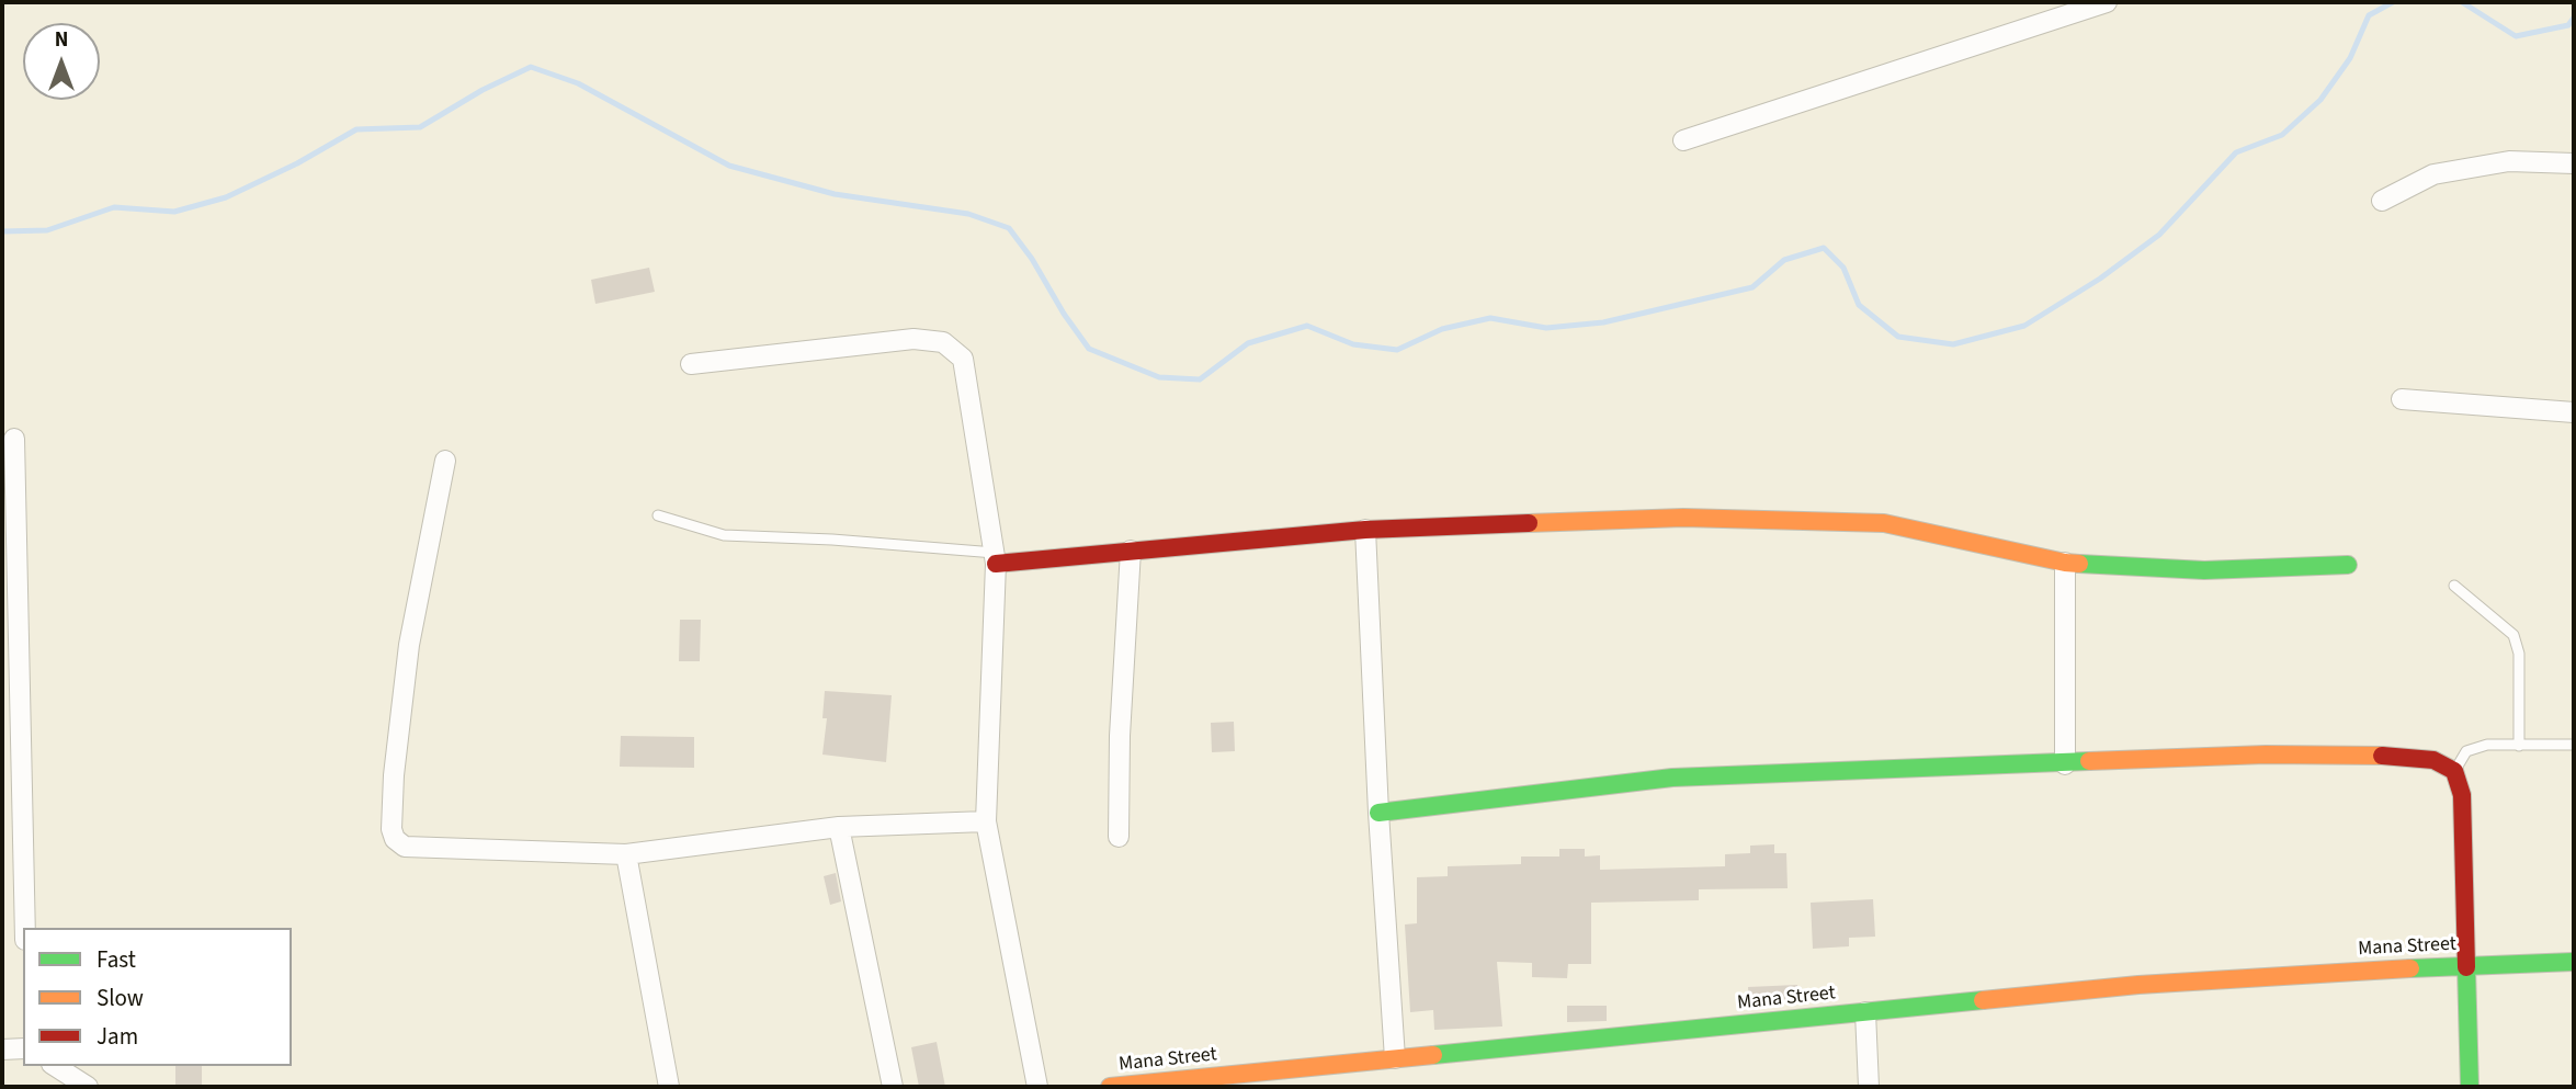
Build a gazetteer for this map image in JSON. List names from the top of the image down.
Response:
{
  "streets": {
    "street": ["Mana Street"]
  },
  "legend": ["Fast", "Slow", "Jam"],
  "north": "top"
}
